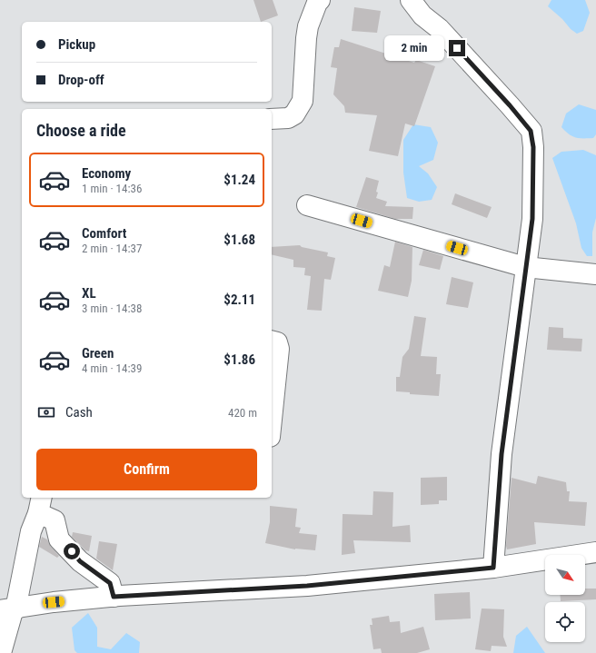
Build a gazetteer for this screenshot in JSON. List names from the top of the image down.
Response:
{
  "north": "bottom right",
  "page": {
    "banner": ["Pickup", "Drop-off"],
    "bubble": "2 min",
    "heading": "Choose a ride",
    "list": [
      {
        "name": "Economy",
        "note": "1 min · 14:36",
        "value": "$1.24"
      },
      {
        "name": "Comfort",
        "note": "2 min · 14:37",
        "value": "$1.68"
      },
      {
        "name": "XL",
        "note": "3 min · 14:38",
        "value": "$2.11"
      },
      {
        "name": "Green",
        "note": "4 min · 14:39",
        "value": "$1.86"
      }
    ],
    "pay": ["Cash", "420 m"],
    "buttons": "Confirm"
  }
}
